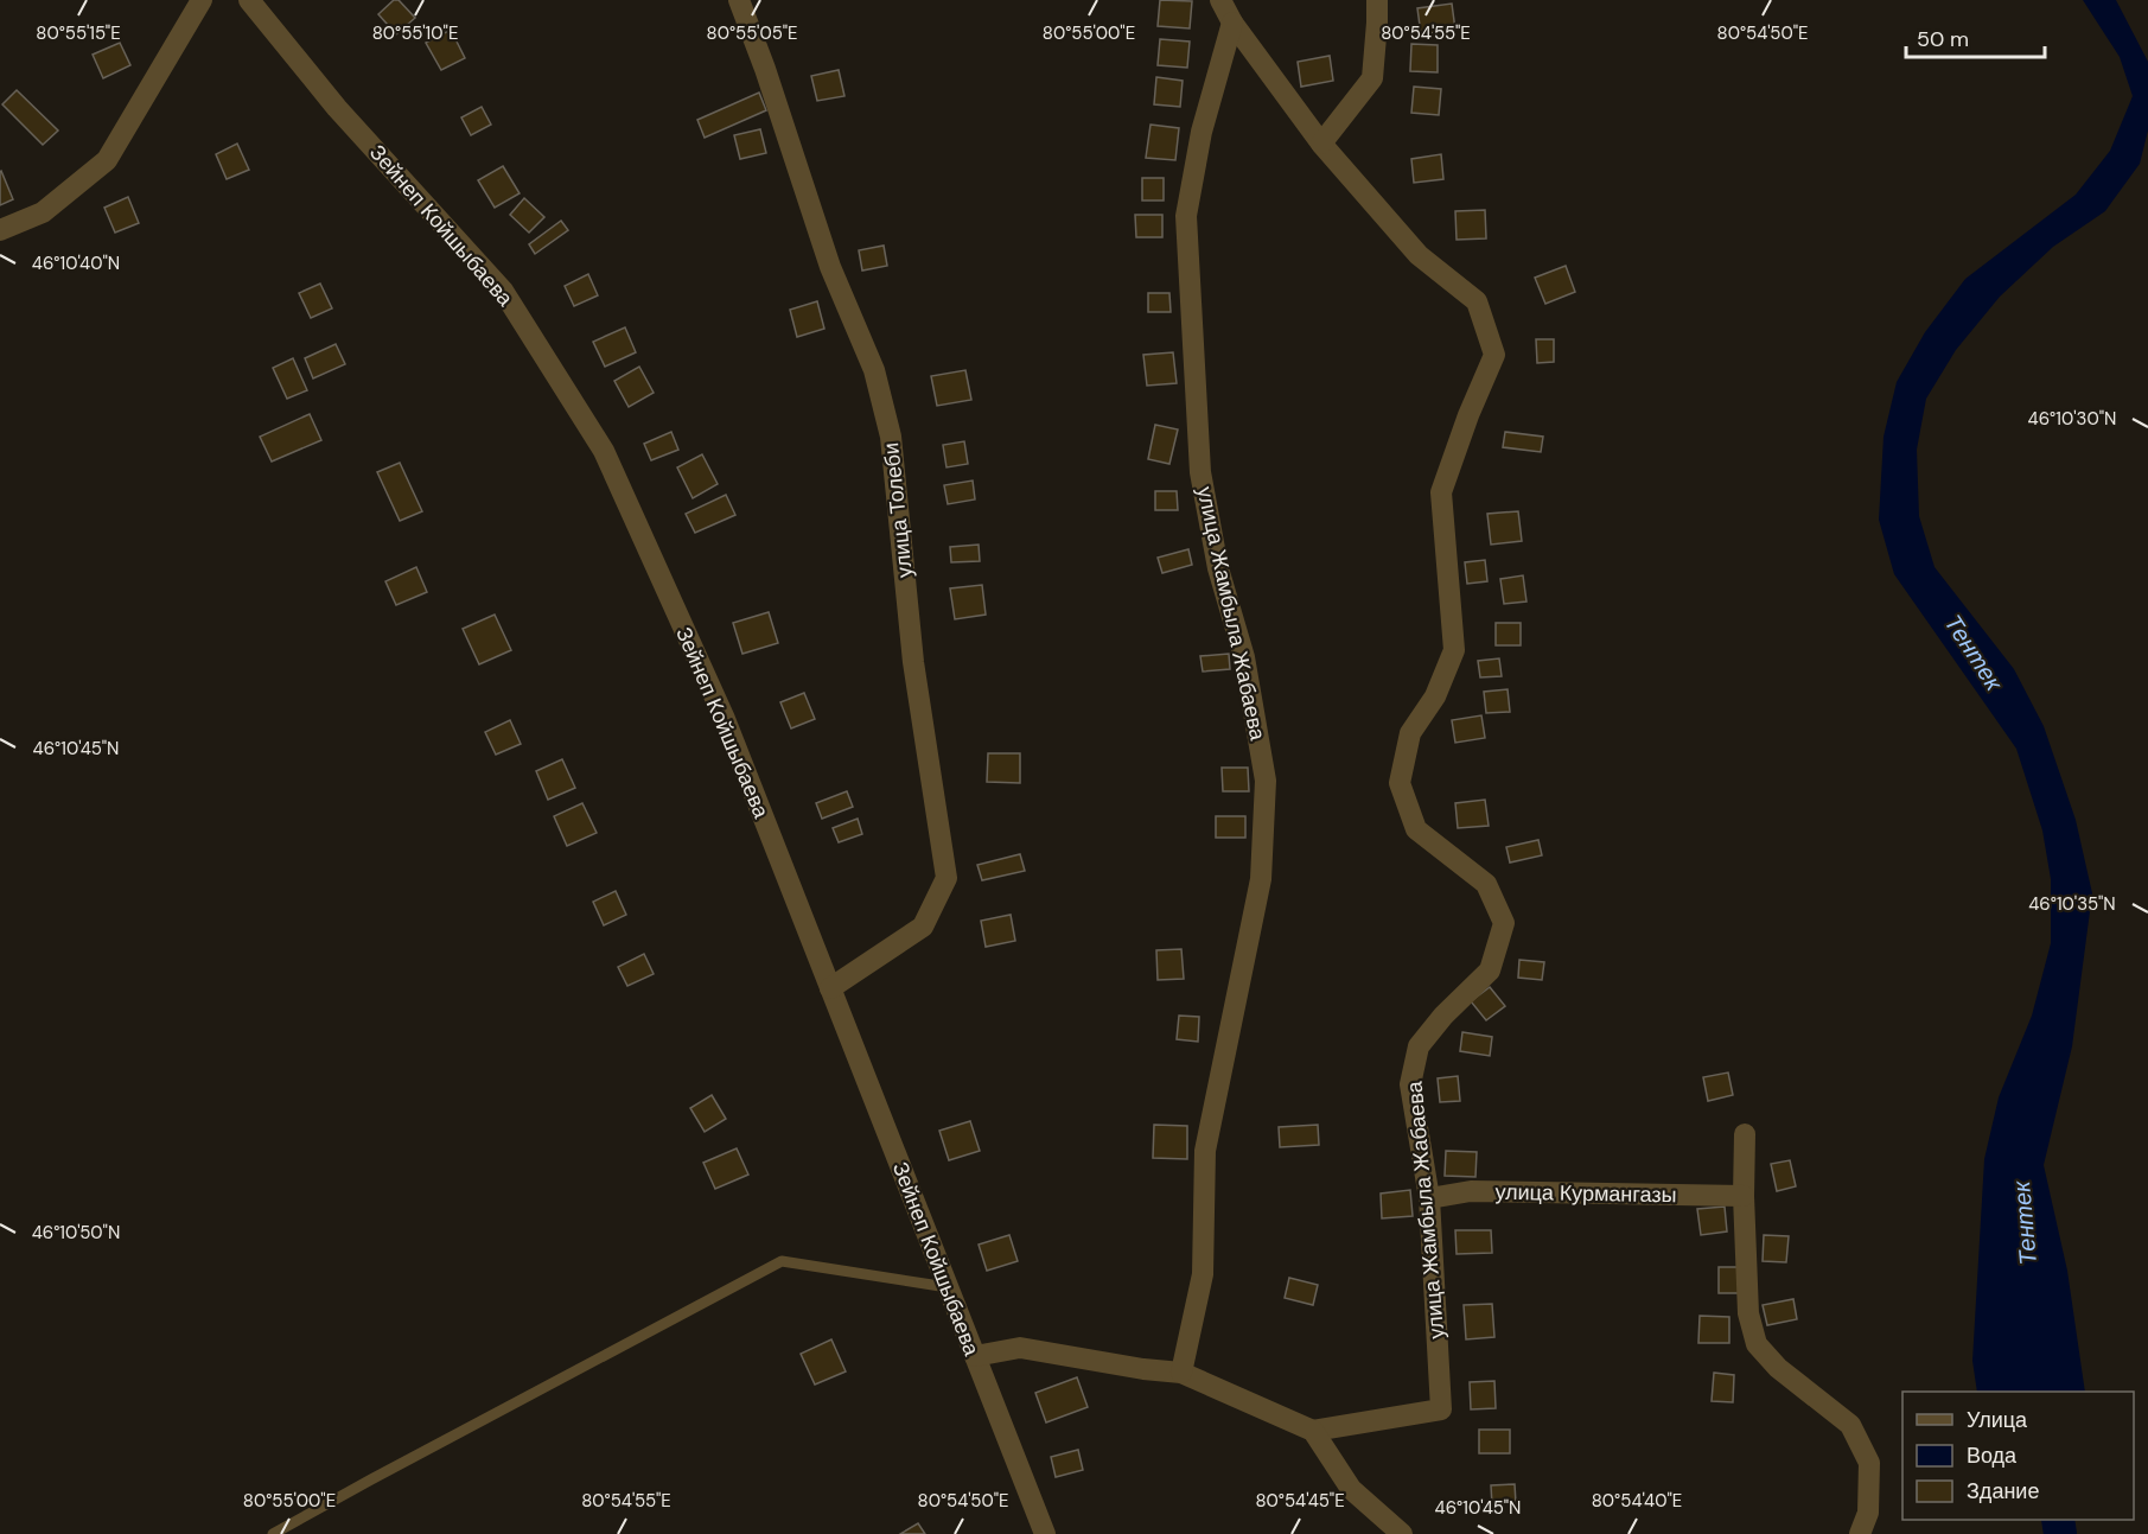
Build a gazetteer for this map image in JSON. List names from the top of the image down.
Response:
{
  "streets": {
    "street": [
      "Зейнеп Койшыбаева",
      "улица Толеби",
      "улица Жамбыла Жабаева",
      "улица Курмангазы"
    ]
  },
  "crossings": [
    ["Зейнеп Койшыбаева", "улица Толеби"],
    ["улица Жамбыла Жабаева", "улица Курмангазы"]
  ],
  "water": ["Тентек"],
  "legend": ["Улица", "Вода", "Здание"],
  "scale_bar": "50 m",
  "coordinates": [
    "80°55'15\"E",
    "80°55'10\"E",
    "80°55'05\"E",
    "80°55'00\"E",
    "80°54'55\"E",
    "80°54'50\"E",
    "46°10'40\"N",
    "46°10'30\"N",
    "46°10'45\"N",
    "46°10'35\"N",
    "46°10'50\"N",
    "80°54'45\"E",
    "80°54'40\"E"
  ]
}
